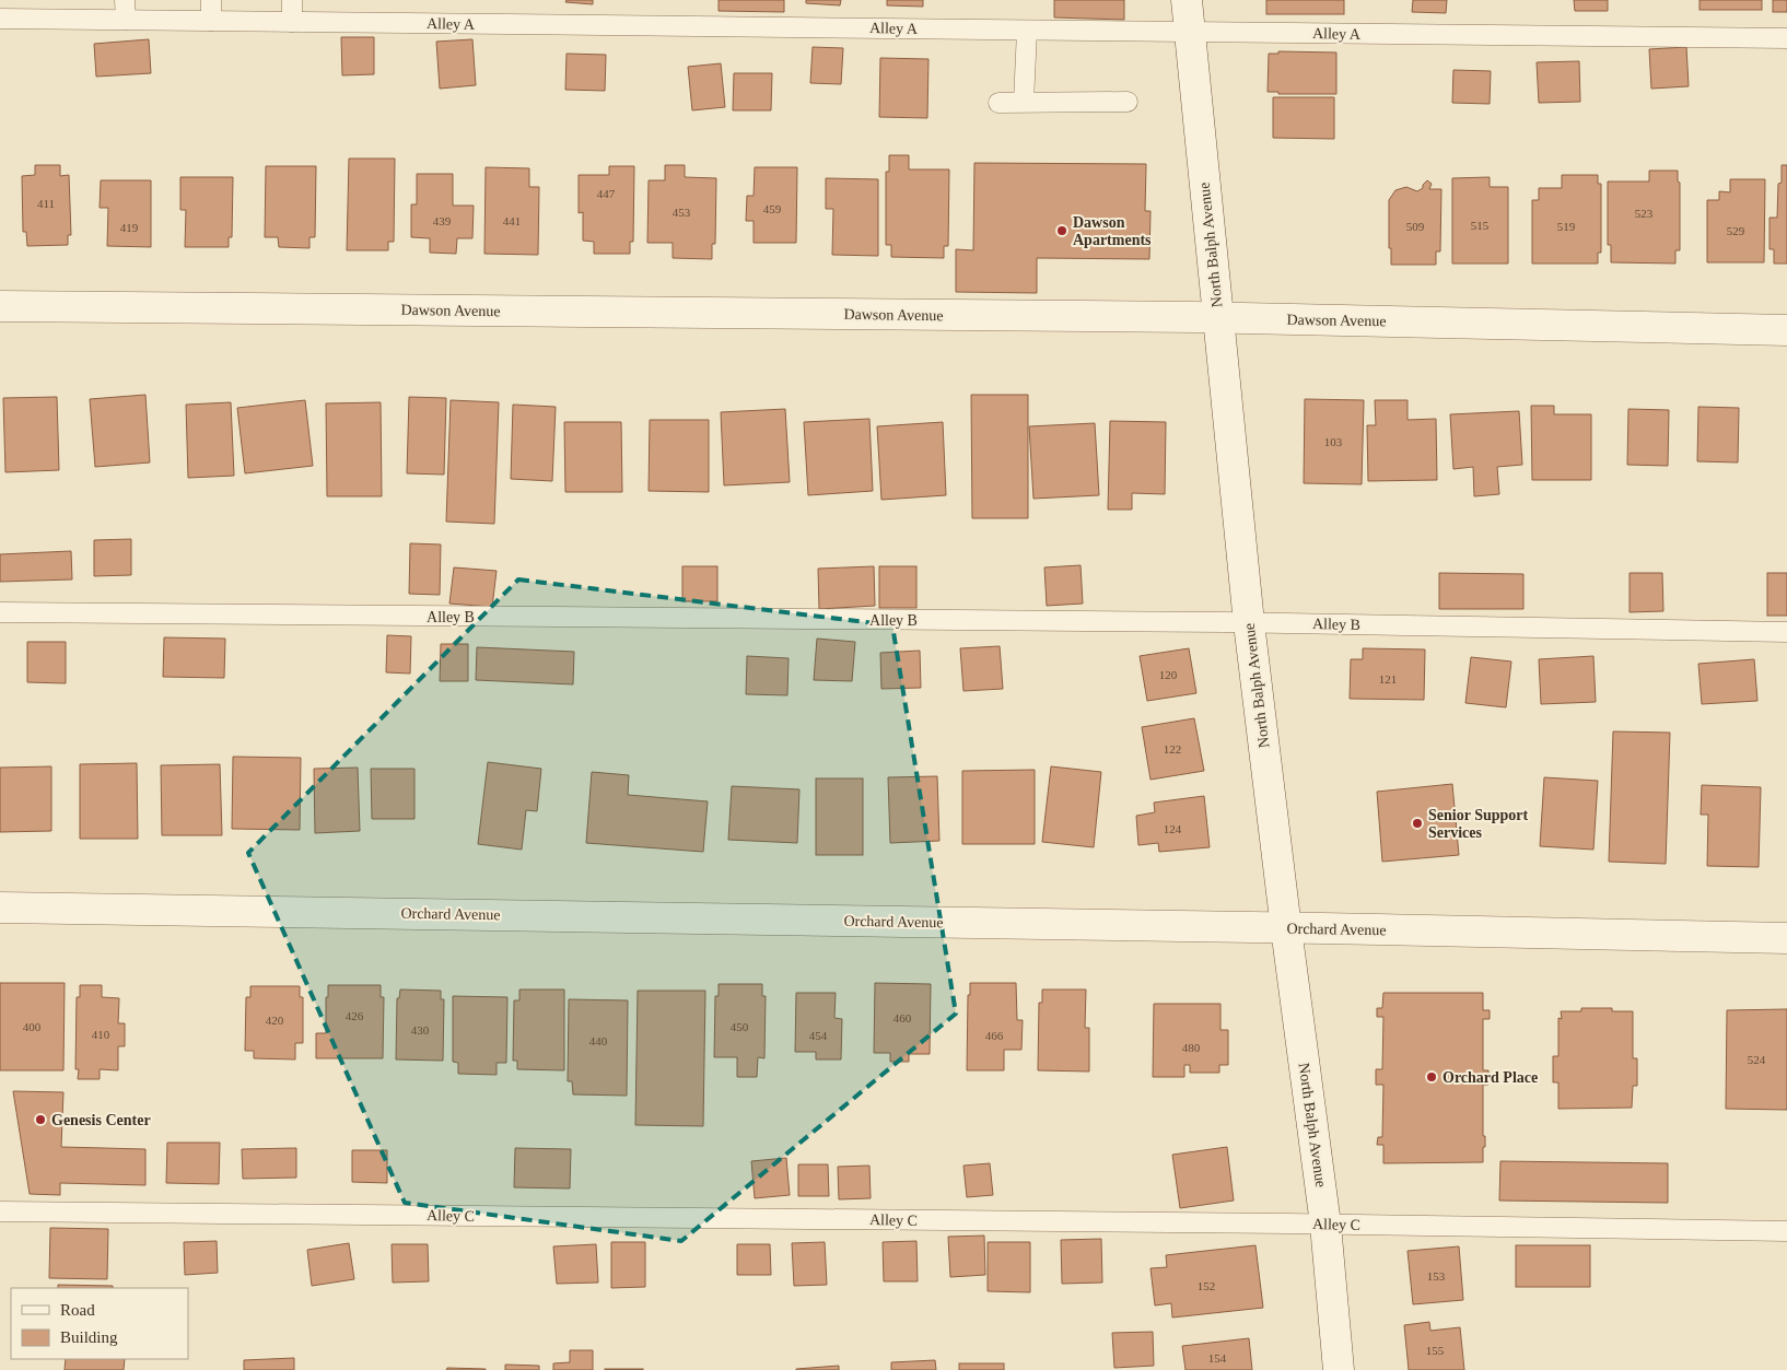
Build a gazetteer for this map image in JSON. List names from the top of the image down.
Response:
{
  "streets": {
    "street": ["North Balph Avenue", "Dawson Avenue", "Orchard Avenue"],
    "lane": ["Alley A", "Alley B", "Alley C"]
  },
  "crossings": [
    ["Alley A", "North Balph Avenue"],
    ["North Balph Avenue", "Dawson Avenue"],
    ["North Balph Avenue", "Alley B"],
    ["North Balph Avenue", "Orchard Avenue"],
    ["North Balph Avenue", "Alley C"]
  ],
  "places": [
    "Dawson Apartments",
    "Senior Support Services",
    "Orchard Place",
    "Genesis Center"
  ],
  "house_numbers": [
    "447",
    "411",
    "459",
    "453",
    "523",
    "439",
    "441",
    "515",
    "509",
    "519",
    "419",
    "529",
    "103",
    "120",
    "121",
    "122",
    "124",
    "426",
    "460",
    "420",
    "400",
    "450",
    "430",
    "410",
    "454",
    "466",
    "440",
    "480",
    "524",
    "153",
    "152",
    "155",
    "154"
  ],
  "legend": ["Road", "Building"]
}
